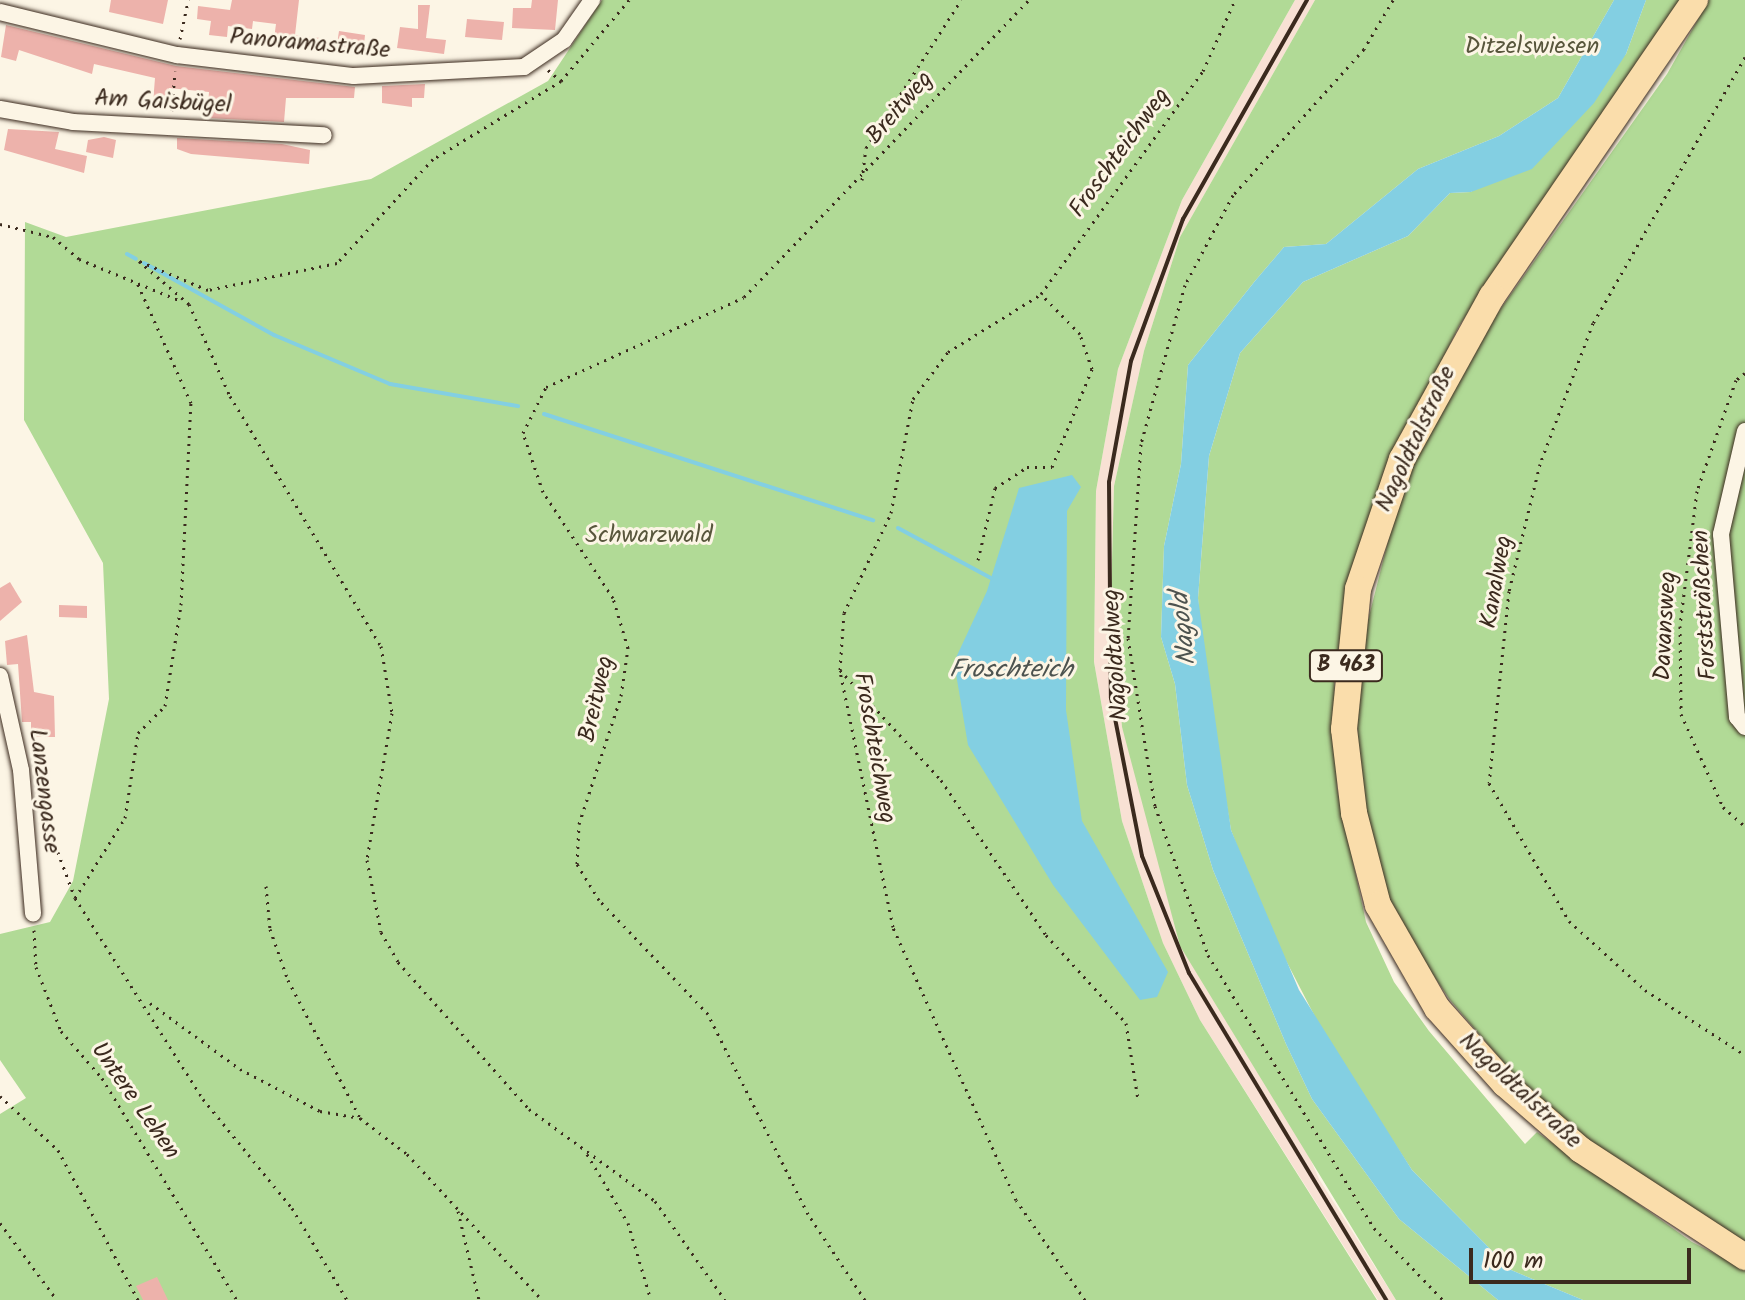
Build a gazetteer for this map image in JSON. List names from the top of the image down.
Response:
{
  "streets": {
    "main road": ["Nagoldtalstraße", "B 463"],
    "street": [
      "Panoramastraße",
      "Am Gaisbügel",
      "Forststräßchen",
      "Lanzengasse"
    ],
    "path": [
      "Breitweg",
      "Froschteichweg",
      "Kanalweg",
      "Davansweg",
      "Nagoldtalweg",
      "Untere Lehen"
    ]
  },
  "crossings": [
    ["Lanzengasse", "Untere Lehen"]
  ],
  "water": ["Nagold", "Froschteich"],
  "parks": ["Ditzelswiesen", "Schwarzwald"],
  "scale_bar": "100 m"
}
